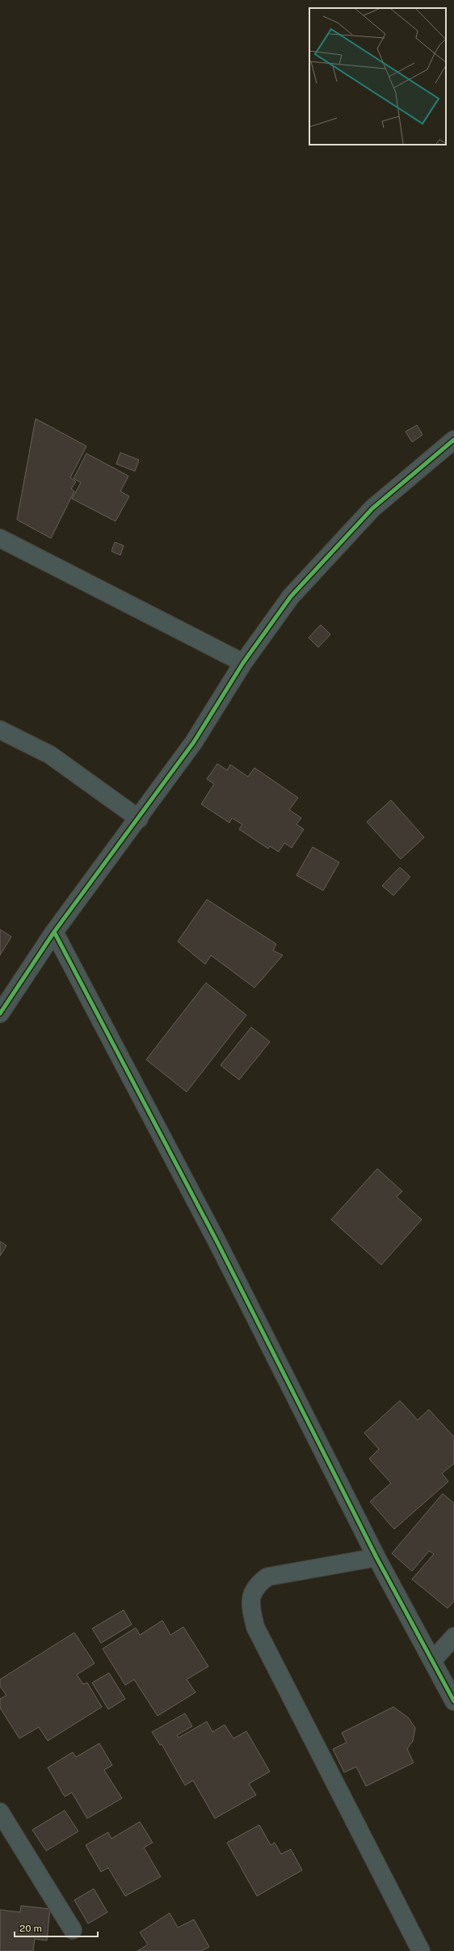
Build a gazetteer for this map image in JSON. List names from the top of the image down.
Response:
{
  "scale_bar": "20 m"
}
